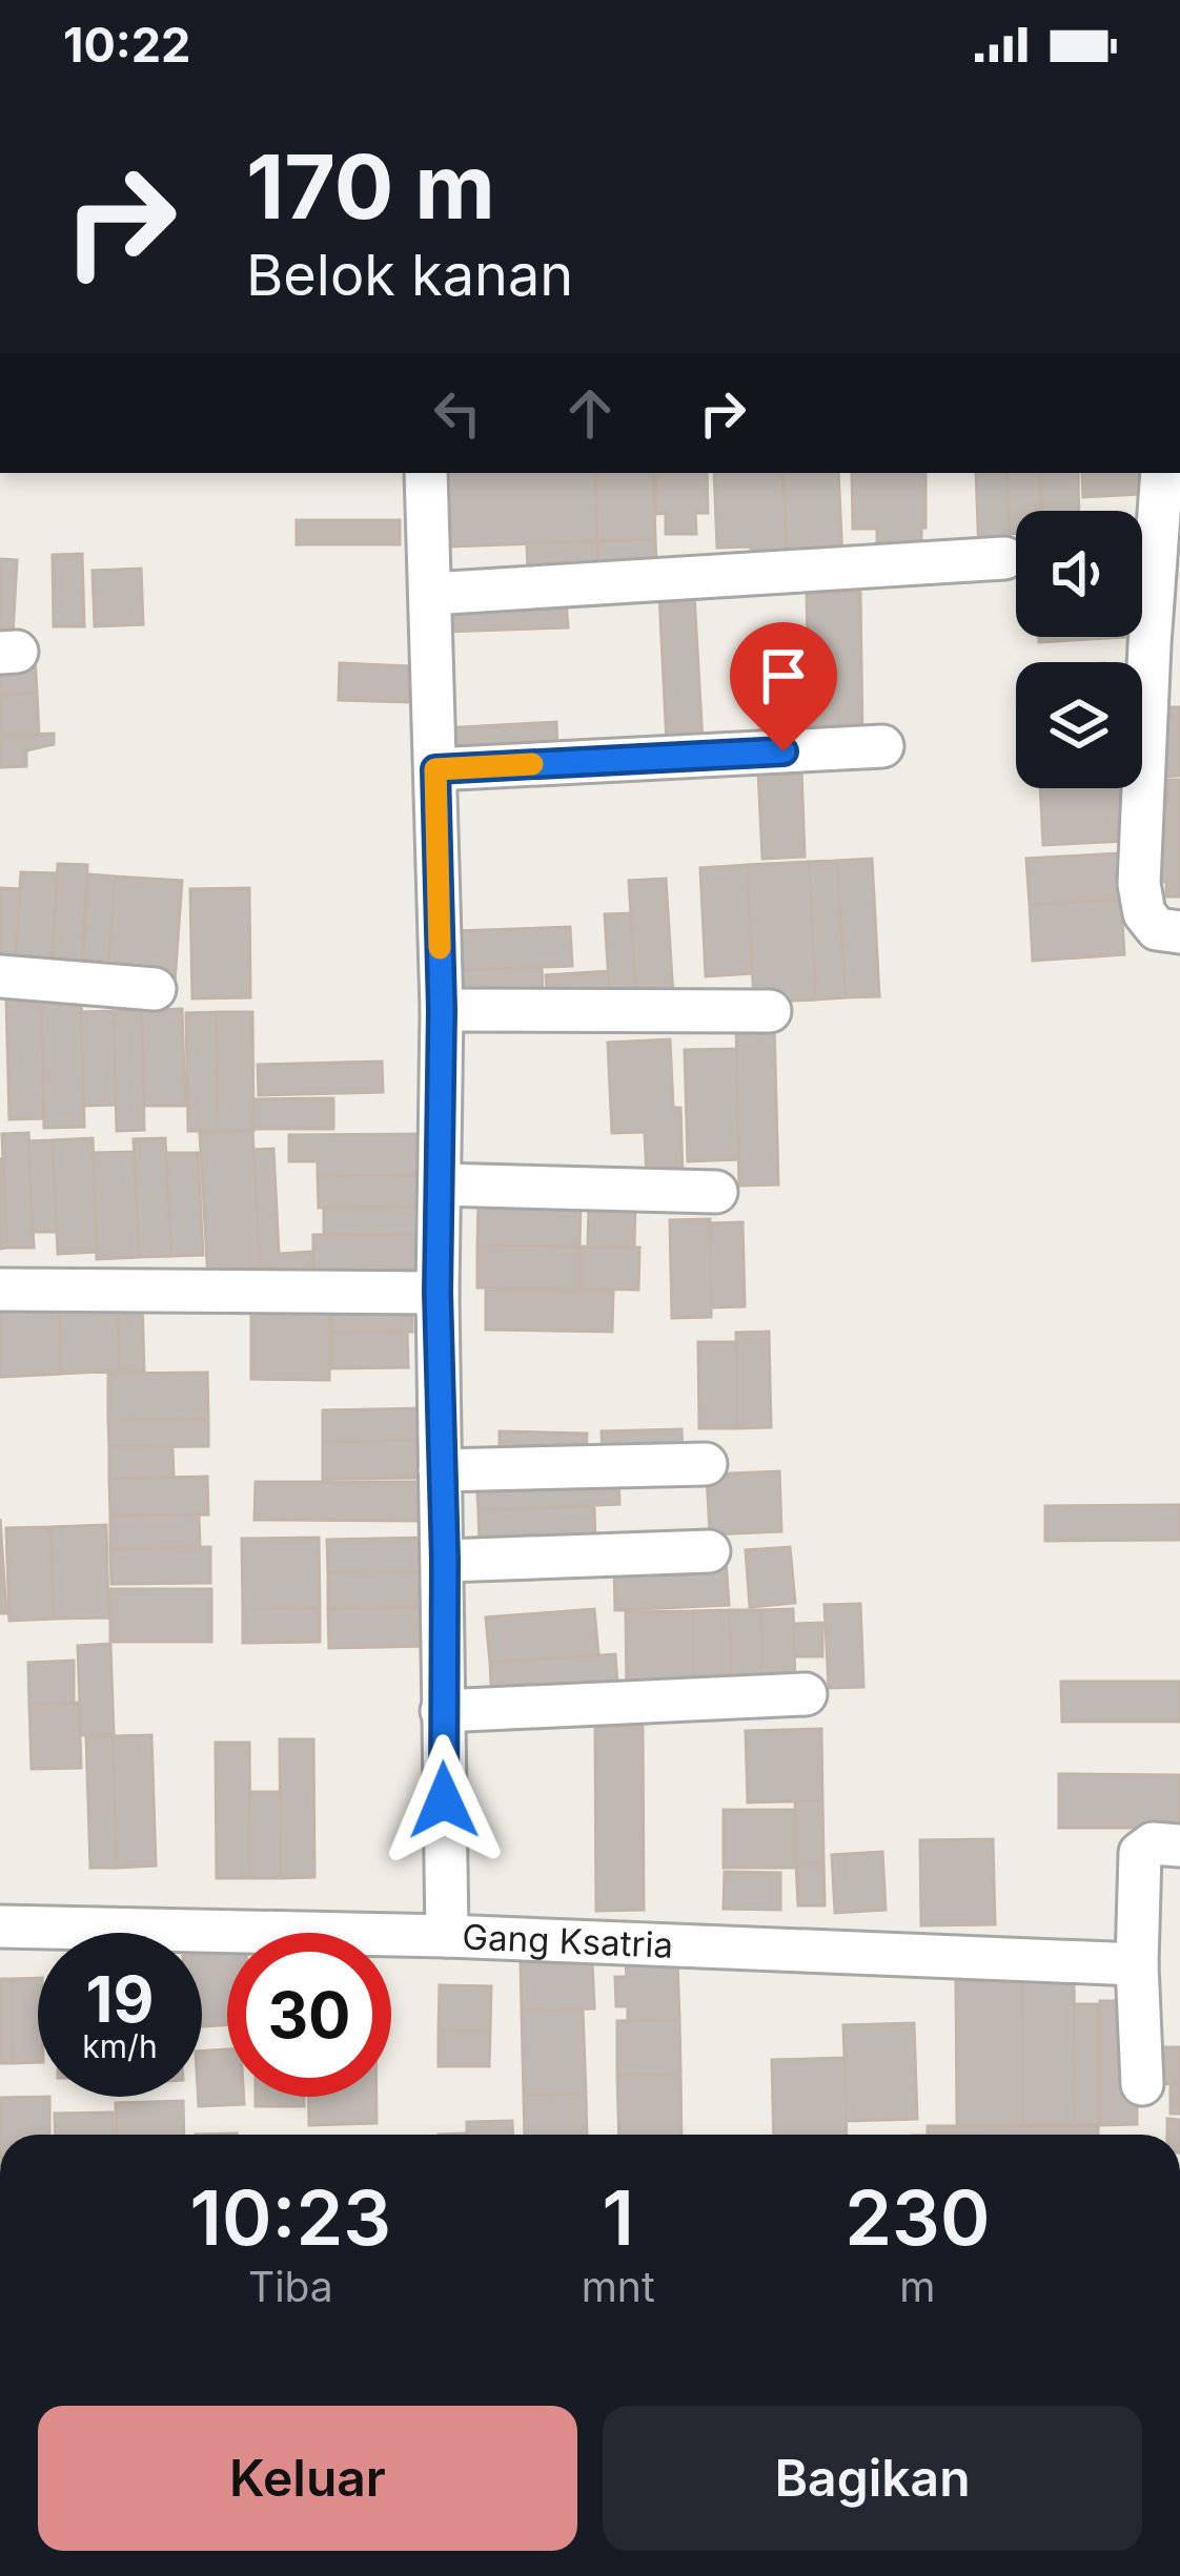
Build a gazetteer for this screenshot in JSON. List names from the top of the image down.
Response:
{
  "streets": {
    "street": ["Gang Ksatria"]
  },
  "page": {
    "status": "10:22",
    "turn": ["170 m", "Belok kanan"],
    "speed": "19 km/h",
    "limit": "30",
    "eta": [
      "10:23",
      "Tiba",
      "1",
      "mnt",
      "230",
      "m"
    ],
    "buttons": ["Keluar", "Bagikan"]
  }
}
